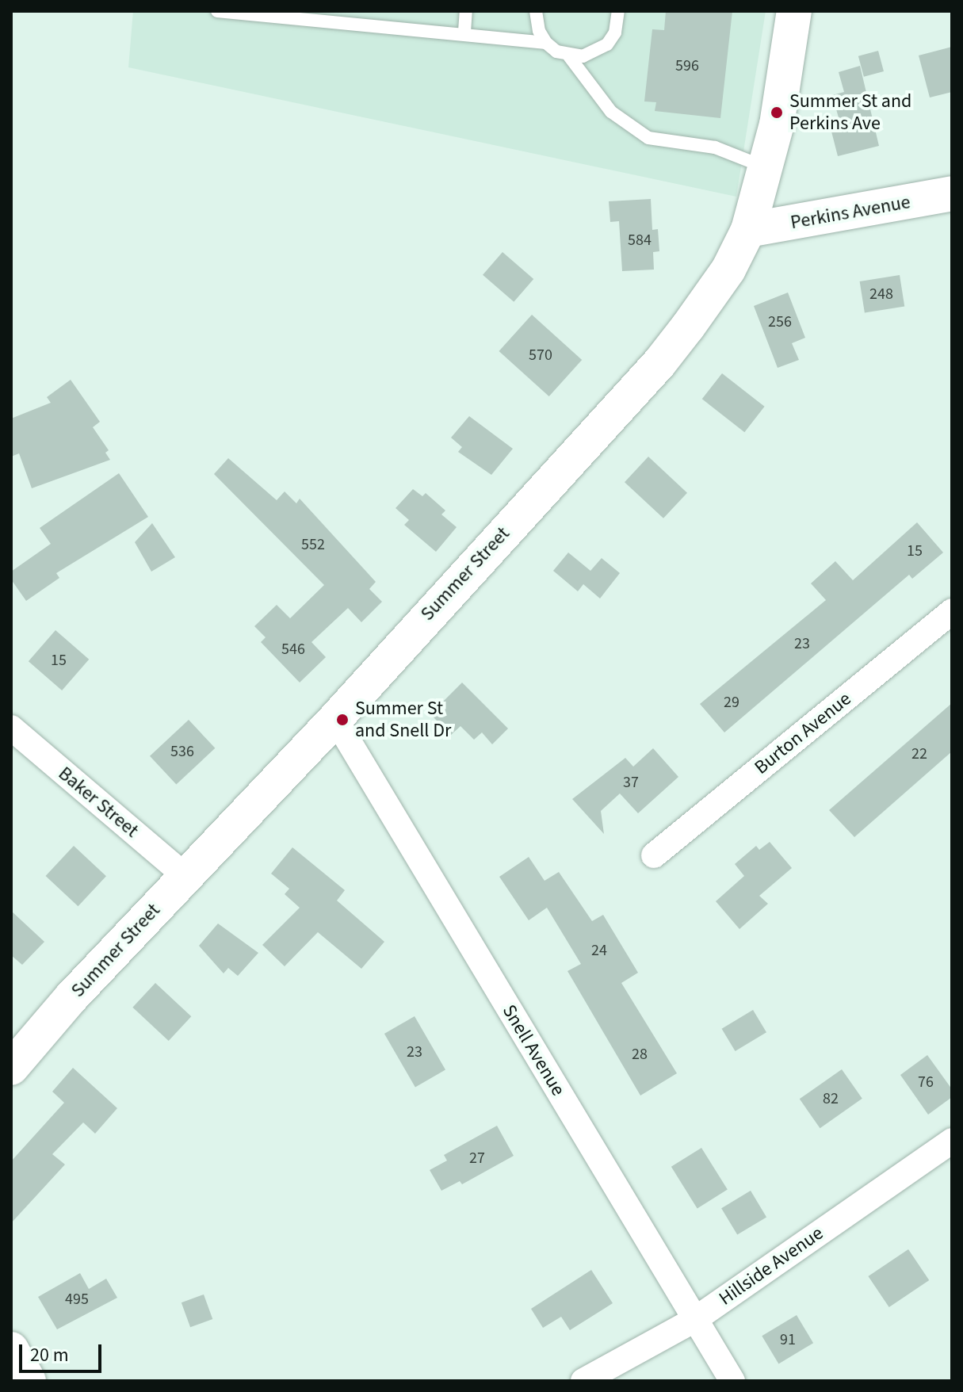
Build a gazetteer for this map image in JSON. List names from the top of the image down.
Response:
{
  "streets": {
    "street": [
      "Perkins Avenue",
      "Summer Street",
      "Burton Avenue",
      "Baker Street",
      "Snell Avenue",
      "Hillside Avenue"
    ]
  },
  "crossings": [
    ["Perkins Avenue", "Summer Street"],
    ["Summer Street", "Baker Street"],
    ["Summer Street", "Snell Avenue"],
    ["Snell Avenue", "Hillside Avenue"]
  ],
  "places": ["Summer St and Perkins Ave", "Summer St and Snell Dr"],
  "house_numbers": [
    "596",
    "584",
    "248",
    "256",
    "570",
    "552",
    "15",
    "23",
    "546",
    "15",
    "29",
    "536",
    "22",
    "37",
    "24",
    "23",
    "28",
    "76",
    "82",
    "27",
    "495",
    "91"
  ],
  "scale_bar": "20 m"
}
